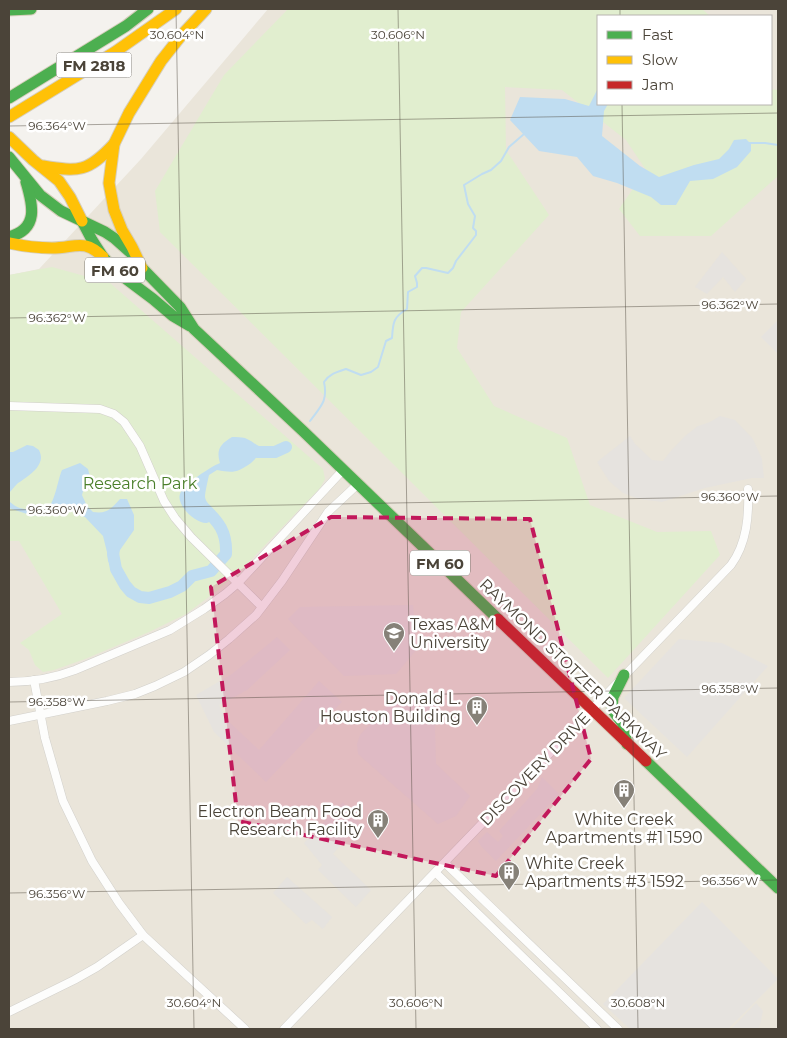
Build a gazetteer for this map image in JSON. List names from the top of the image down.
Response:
{
  "streets": {
    "main road": ["FM 2818", "FM 60", "RAYMOND STOTZER PARKWAY"],
    "street": ["DISCOVERY DRIVE"]
  },
  "crossings": [
    ["RAYMOND STOTZER PARKWAY", "DISCOVERY DRIVE"]
  ],
  "parks": ["Research Park"],
  "places": {
    "school or university": ["Texas A&M University"],
    "building": [
      "Donald L. Houston Building",
      "White Creek Apartments #1 1590",
      "Electron Beam Food Research Facility",
      "White Creek Apartments #3 1592"
    ]
  },
  "legend": ["Fast", "Slow", "Jam"],
  "coordinates": [
    "30.604°N",
    "30.606°N",
    "96.364°W",
    "96.362°W",
    "96.360°W",
    "96.358°W",
    "96.356°W",
    "30.608°N"
  ]
}
